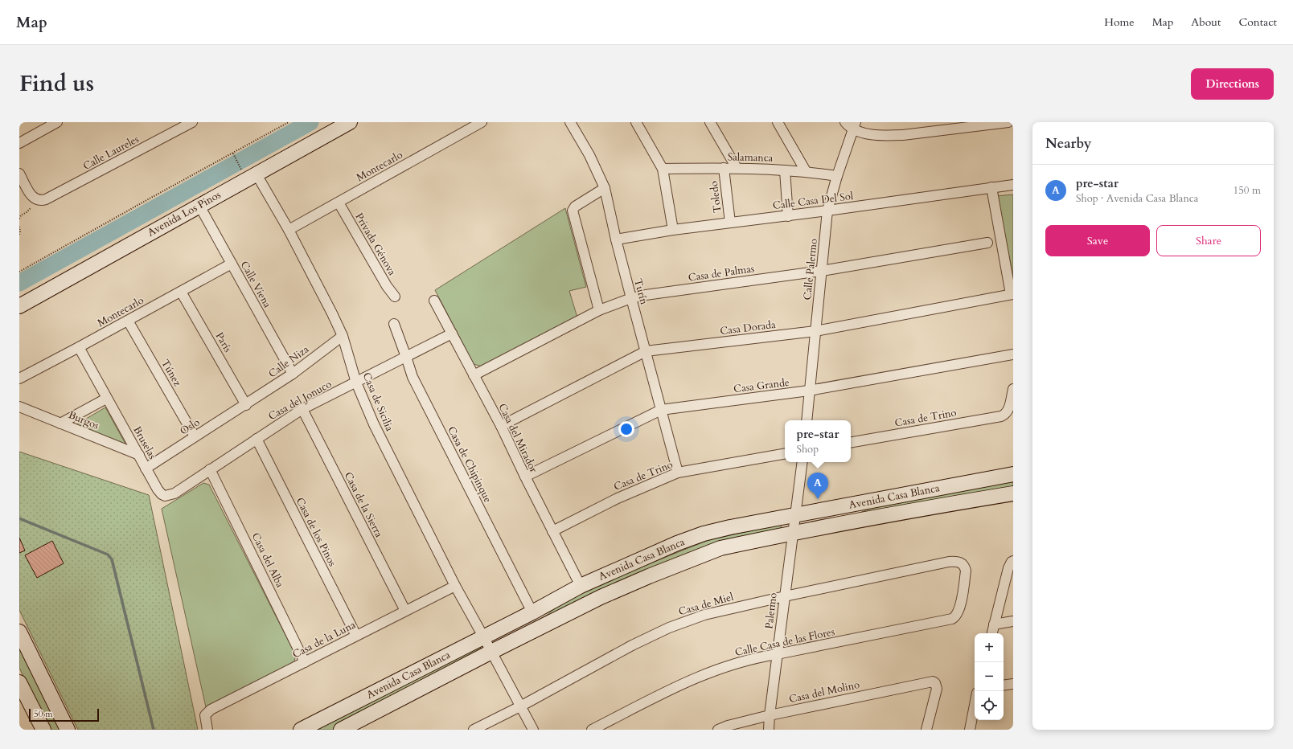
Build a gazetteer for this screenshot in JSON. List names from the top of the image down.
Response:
{
  "streets": {
    "street": [
      "Calle Laureles",
      "Salamanca",
      "Montecarlo",
      "Toledo",
      "Calle Casa Del Sol",
      "Avenida Los Pinos",
      "Privada Génova",
      "Calle Palermo",
      "Casa de Palmas",
      "Calle Viena",
      "Turín",
      "Casa Dorada",
      "París",
      "Calle Niza",
      "Túnez",
      "Casa Grande",
      "Casa del Jonuco",
      "Casa de Sicilia",
      "Casa de Trino",
      "Burgos",
      "Oslo",
      "Casa del Mirador",
      "Bruselas",
      "Casa de Chipinque",
      "Avenida Casa Blanca",
      "Casa de la Sierra",
      "Casa de los Pinos",
      "Casa del Alba",
      "Casa de Miel",
      "Palermo",
      "Casa de la Luna",
      "Calle Casa de las Flores",
      "Casa del Molino"
    ]
  },
  "crossings": [
    ["Salamanca", "Toledo"],
    ["Salamanca", "Calle Palermo"],
    ["Montecarlo", "Privada Génova"],
    ["Montecarlo", "Calle Viena"],
    ["Montecarlo", "París"],
    ["Montecarlo", "Túnez"],
    ["Montecarlo", "Casa de Sicilia"],
    ["Montecarlo", "Bruselas"],
    ["Toledo", "Calle Casa Del Sol"],
    ["Calle Casa Del Sol", "Calle Palermo"],
    ["Calle Casa Del Sol", "Turín"],
    ["Avenida Los Pinos", "Calle Viena"],
    ["Avenida Los Pinos", "Casa de Sicilia"],
    ["Calle Palermo", "Casa de Palmas"],
    ["Calle Palermo", "Casa Dorada"],
    ["Calle Palermo", "Casa Grande"],
    ["Casa de Palmas", "Turín"],
    ["Casa de Palmas", "Casa del Mirador"],
    ["Calle Viena", "Calle Niza"],
    ["Turín", "Casa Dorada"],
    ["Turín", "Casa Grande"],
    ["Turín", "Casa de Trino"],
    ["Casa Dorada", "Casa del Mirador"],
    ["París", "Calle Niza"],
    ["París", "Oslo"],
    ["Calle Niza", "Casa de Sicilia"],
    ["Calle Niza", "Oslo"],
    ["Túnez", "Oslo"],
    ["Casa Grande", "Casa del Mirador"],
    ["Casa del Jonuco", "Casa de Sicilia"],
    ["Casa del Jonuco", "Casa del Mirador"],
    ["Casa del Jonuco", "Bruselas"],
    ["Casa del Jonuco", "Casa de Chipinque"],
    ["Casa del Jonuco", "Casa de la Sierra"],
    ["Casa del Jonuco", "Casa de los Pinos"],
    ["Casa del Jonuco", "Casa del Alba"],
    ["Casa de Sicilia", "Avenida Casa Blanca"],
    ["Casa de Sicilia", "Casa de Miel"],
    ["Casa de Sicilia", "Casa de la Luna"],
    ["Casa de Trino", "Casa del Mirador"],
    ["Burgos", "Bruselas"],
    ["Oslo", "Bruselas"],
    ["Casa del Mirador", "Avenida Casa Blanca"],
    ["Casa de Chipinque", "Avenida Casa Blanca"],
    ["Avenida Casa Blanca", "Palermo"],
    ["Casa de la Sierra", "Casa de la Luna"],
    ["Casa de los Pinos", "Casa de la Luna"],
    ["Casa del Alba", "Casa de la Luna"],
    ["Casa de Miel", "Palermo"],
    ["Casa de Miel", "Calle Casa de las Flores"],
    ["Palermo", "Calle Casa de las Flores"],
    ["Palermo", "Casa del Molino"]
  ],
  "scale_bar": "50 m",
  "page": {
    "header": "Map",
    "nav": [
      "Home",
      "Map",
      "About",
      "Contact"
    ],
    "title": "Find us",
    "buttons": [
      "Directions",
      ["Save", "Share"]
    ],
    "heading": "Nearby",
    "list": [
      {
        "mark": "A",
        "name": "pre-star",
        "note": "Shop · Avenida Casa Blanca",
        "value": "150 m"
      }
    ],
    "popup": ["pre-star", "Shop"],
    "pins": "A",
    "map_buttons": ["+", "−"],
    "scale": "50 m"
  }
}
